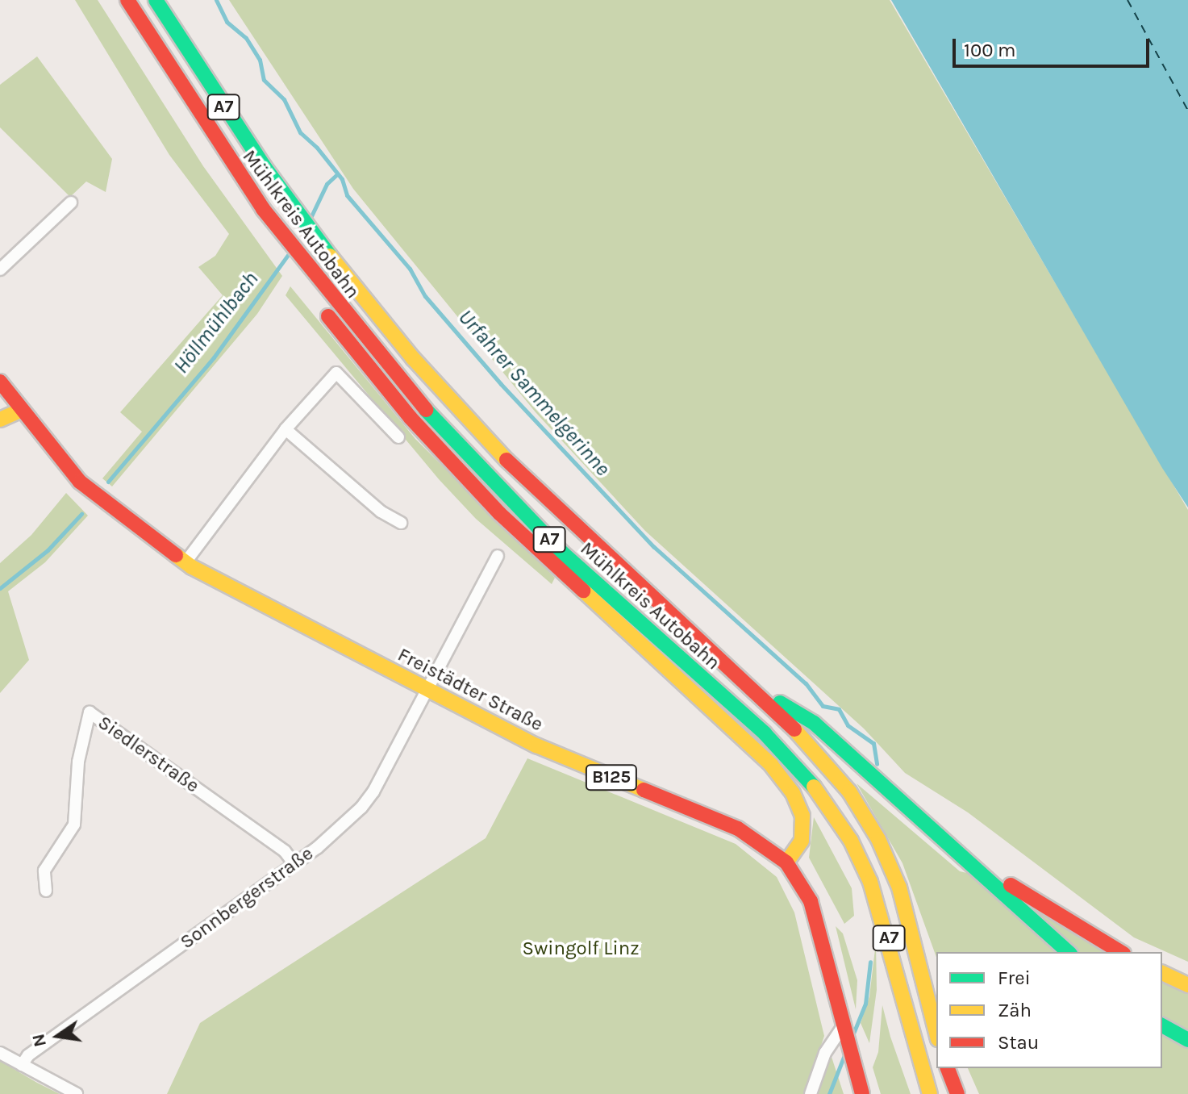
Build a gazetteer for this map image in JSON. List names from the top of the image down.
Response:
{
  "streets": {
    "main road": [
      "A7",
      "Mühlkreis Autobahn",
      "Freistädter Straße",
      "B125"
    ],
    "street": ["Siedlerstraße", "Sonnbergerstraße"]
  },
  "crossings": [
    ["Freistädter Straße", "B125"],
    ["Freistädter Straße", "Sonnbergerstraße"],
    ["Siedlerstraße", "Sonnbergerstraße"]
  ],
  "water": ["Höllmühlbach", "Urfahrer Sammelgerinne"],
  "parks": ["Swingolf Linz"],
  "legend": ["Frei", "Zäh", "Stau"],
  "scale_bar": "100 m",
  "north": "left"
}
